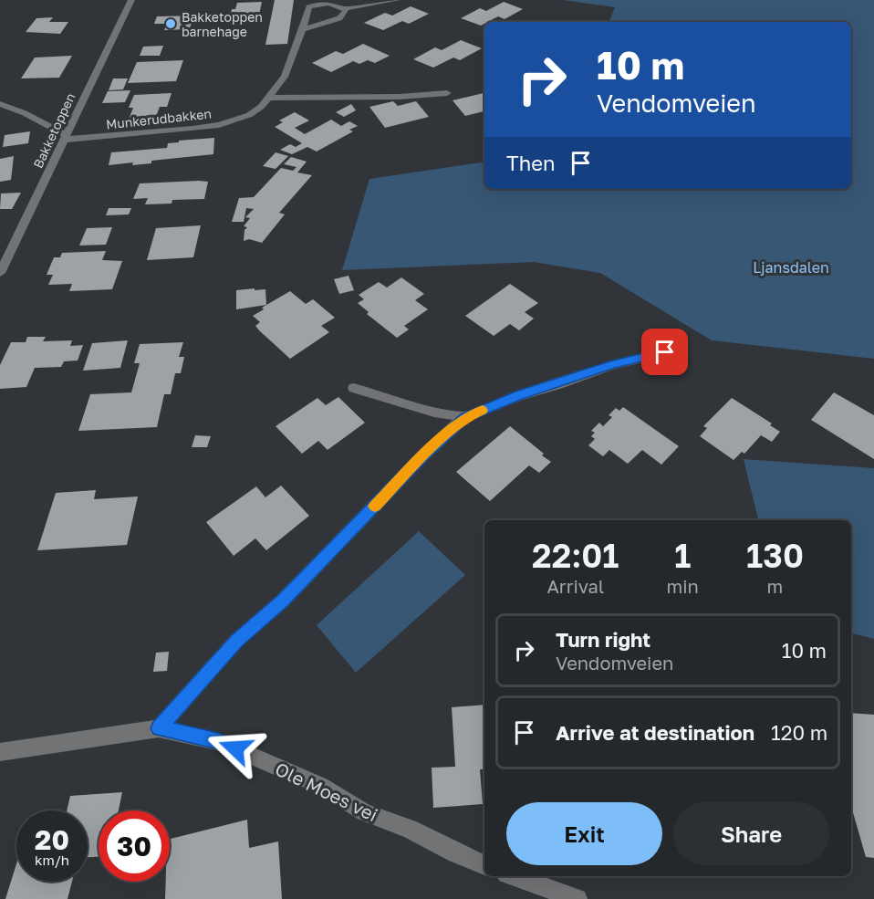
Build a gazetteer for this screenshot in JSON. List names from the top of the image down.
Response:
{
  "streets": {
    "street": ["Munkerudbakken", "Bakketoppen", "Ole Moes vei"]
  },
  "crossings": [
    ["Munkerudbakken", "Bakketoppen"]
  ],
  "parks": ["Ljansdalen"],
  "places": ["Bakketoppen barnehage"],
  "page": {
    "turn": ["10 m", "Vendomveien"],
    "then": "Then",
    "eta": [
      "22:01",
      "Arrival",
      "1",
      "min",
      "130",
      "m"
    ],
    "list": [
      {
        "name": "Turn right",
        "note": "Vendomveien",
        "value": "10 m"
      },
      {
        "name": "Arrive at destination",
        "value": "120 m"
      }
    ],
    "buttons": ["Exit", "Share"],
    "speed": "20 km/h",
    "limit": "30"
  }
}
